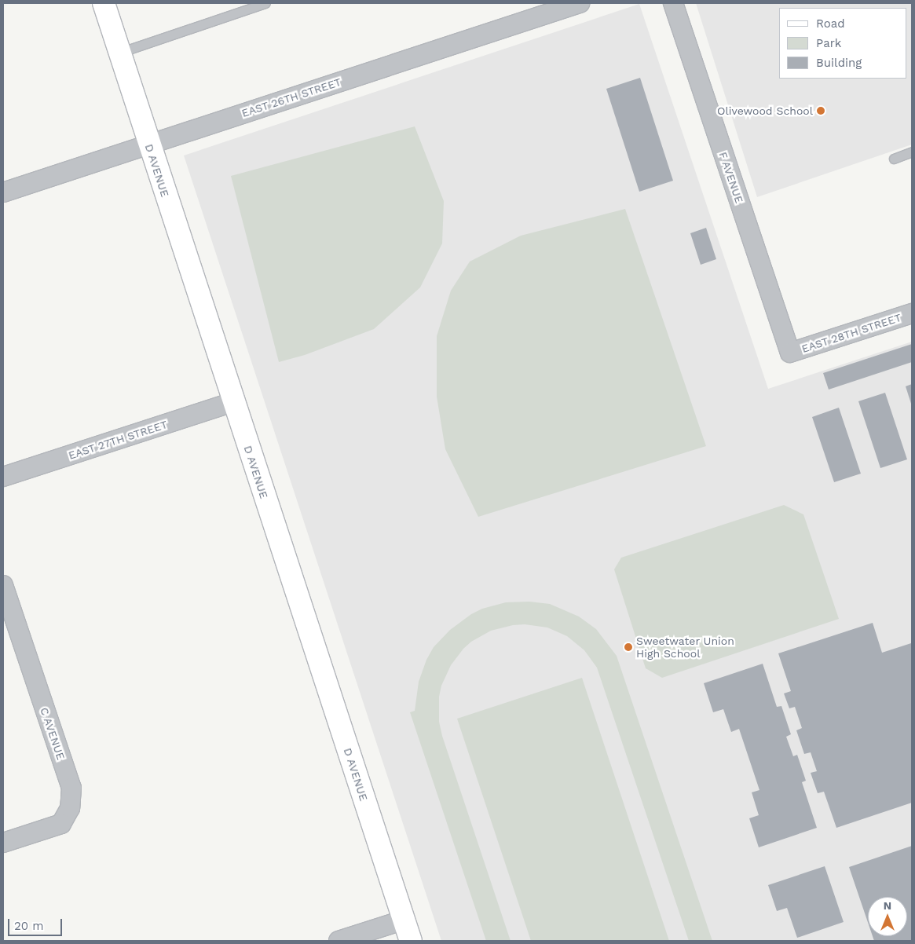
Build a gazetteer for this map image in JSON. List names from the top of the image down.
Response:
{
  "streets": {
    "street": [
      "EAST 26TH STREET",
      "D AVENUE",
      "F AVENUE",
      "EAST 28TH STREET",
      "EAST 27TH STREET",
      "C AVENUE"
    ]
  },
  "crossings": [
    ["EAST 26TH STREET", "D AVENUE"],
    ["D AVENUE", "EAST 27TH STREET"],
    ["F AVENUE", "EAST 28TH STREET"]
  ],
  "places": ["Olivewood School", "Sweetwater Union High School"],
  "legend": ["Road", "Park", "Building"],
  "scale_bar": "20 m",
  "north": "top"
}
